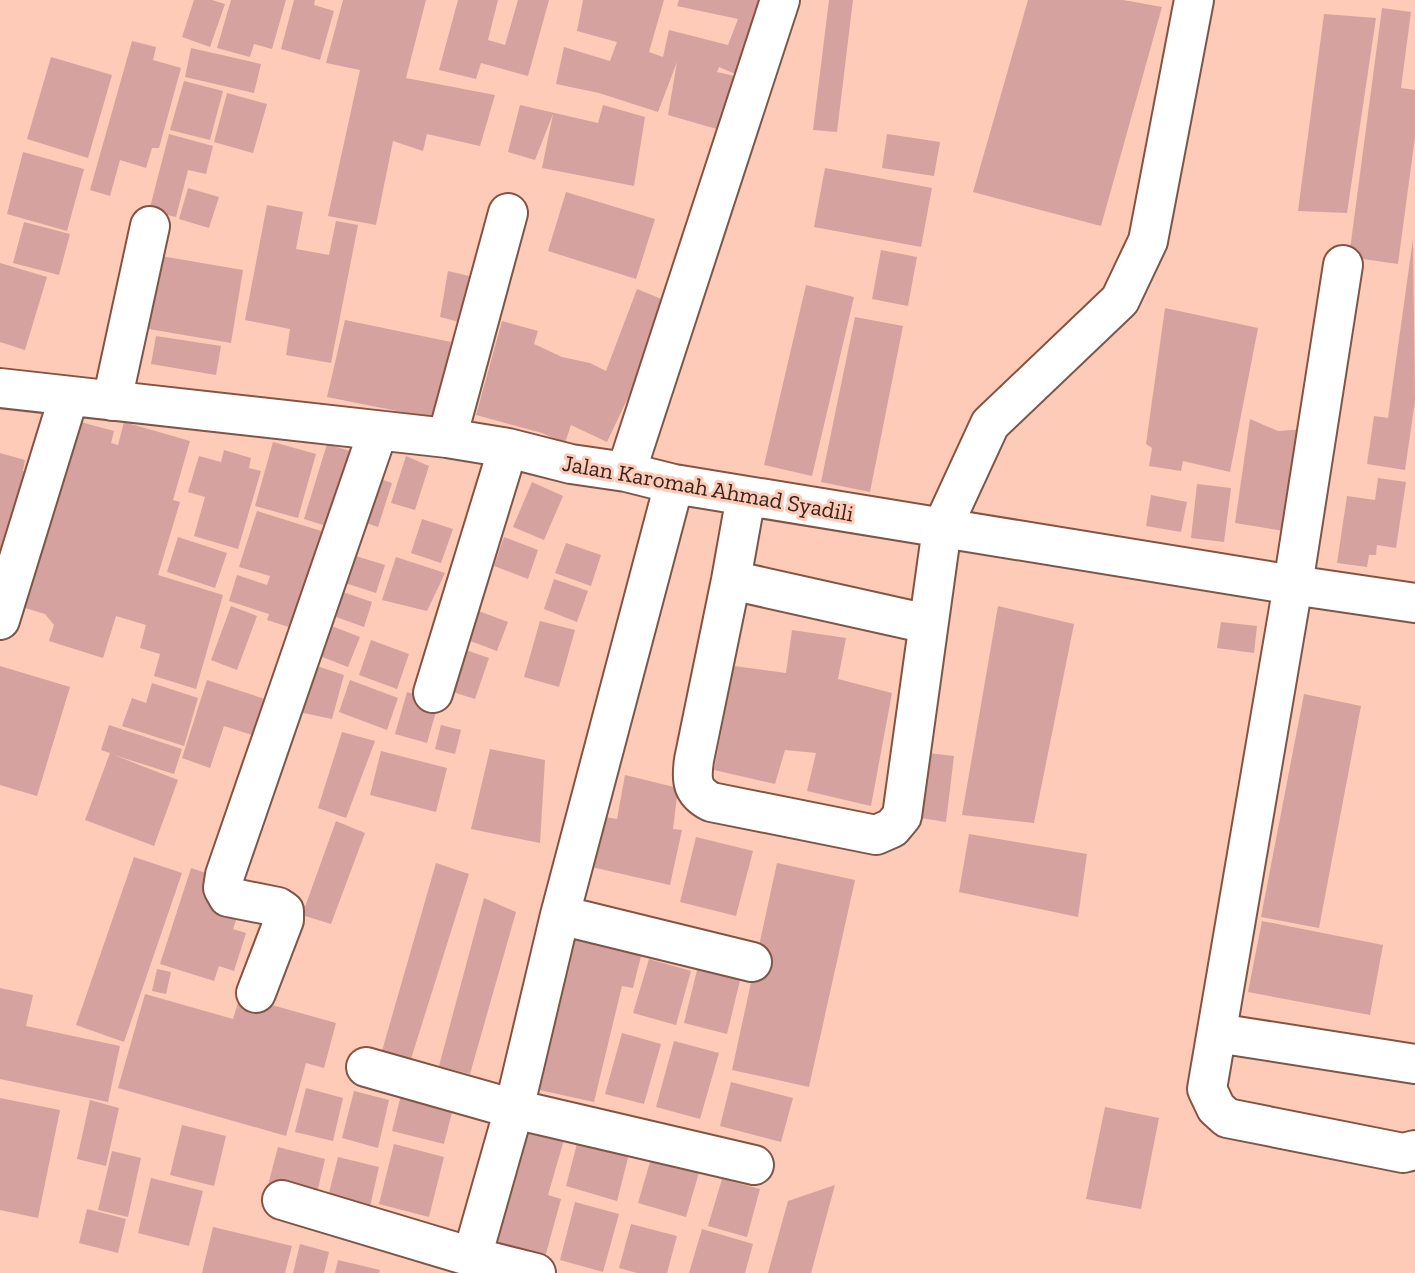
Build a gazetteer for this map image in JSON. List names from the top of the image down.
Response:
{
  "streets": {
    "street": ["Jalan Karomah Ahmad Syadili"]
  }
}
